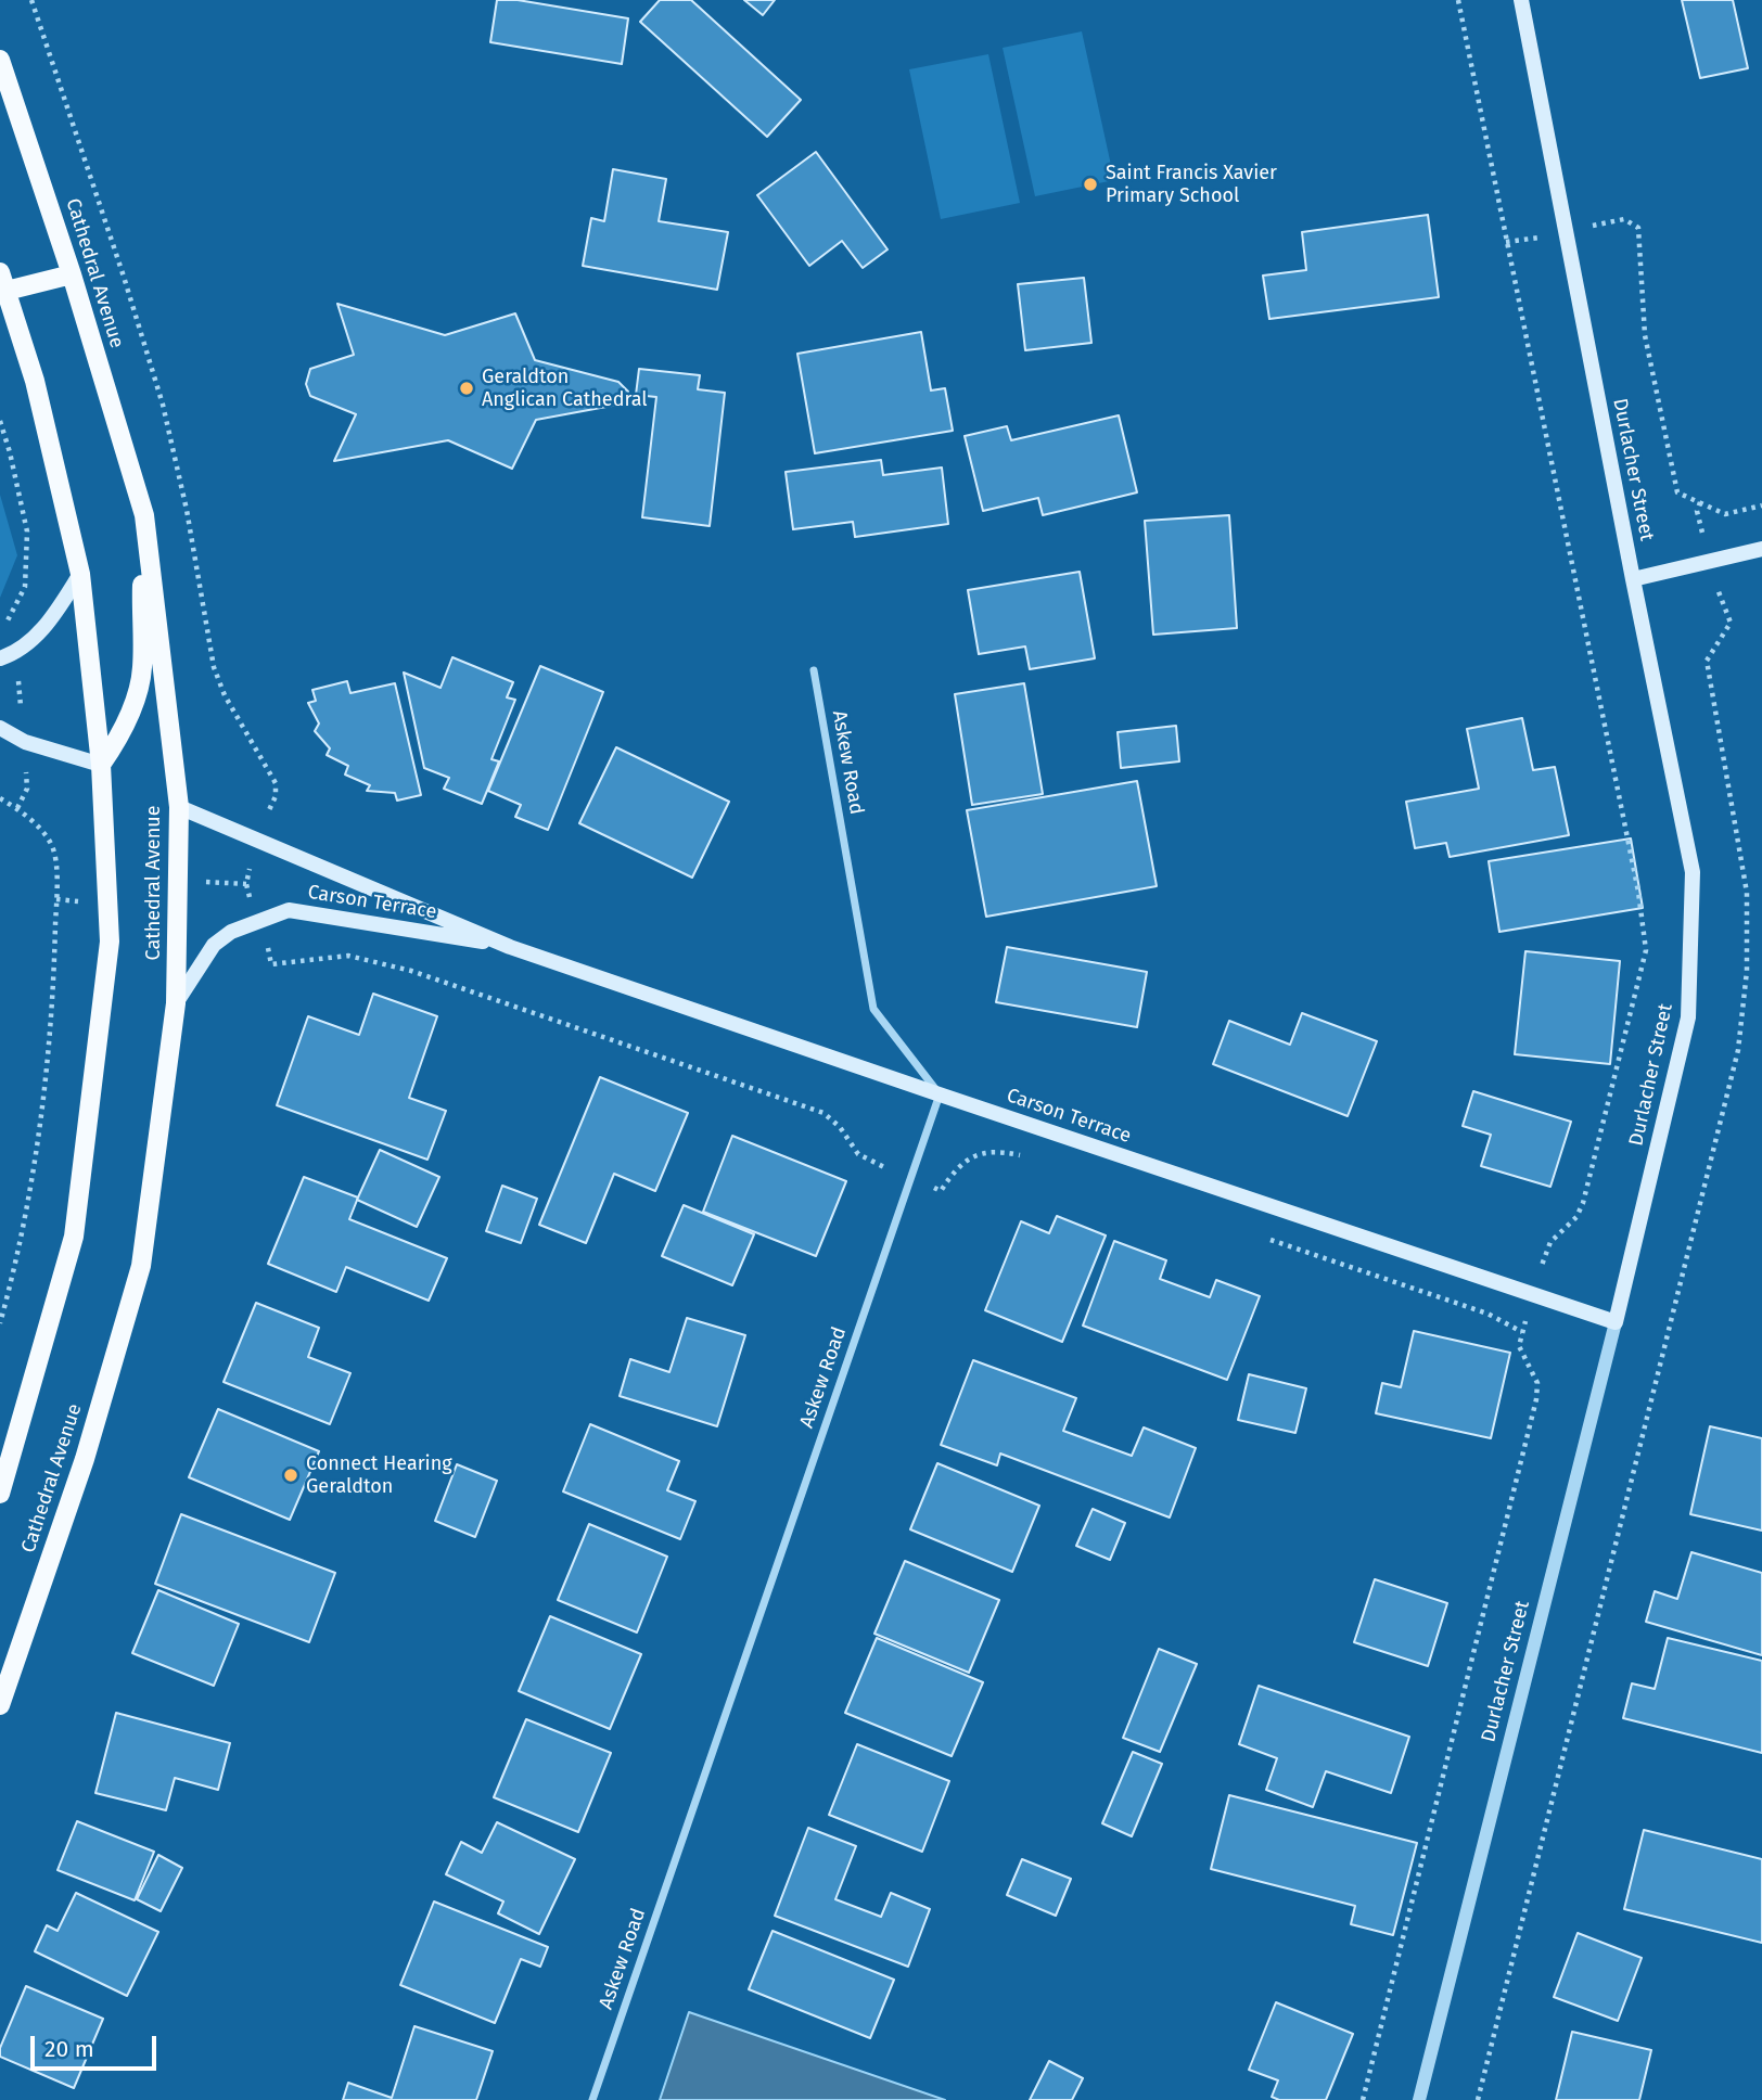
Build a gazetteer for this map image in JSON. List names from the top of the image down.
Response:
{
  "streets": {
    "main road": ["Cathedral Avenue", "Durlacher Street", "Carson Terrace"],
    "street": ["Askew Road"]
  },
  "crossings": [
    ["Cathedral Avenue", "Carson Terrace"],
    ["Durlacher Street", "Carson Terrace"],
    ["Askew Road", "Carson Terrace"]
  ],
  "places": ["Saint Francis Xavier Primary School", "Geraldton Anglican Cathedral", "Connect Hearing Geraldton"],
  "scale_bar": "20 m"
}
